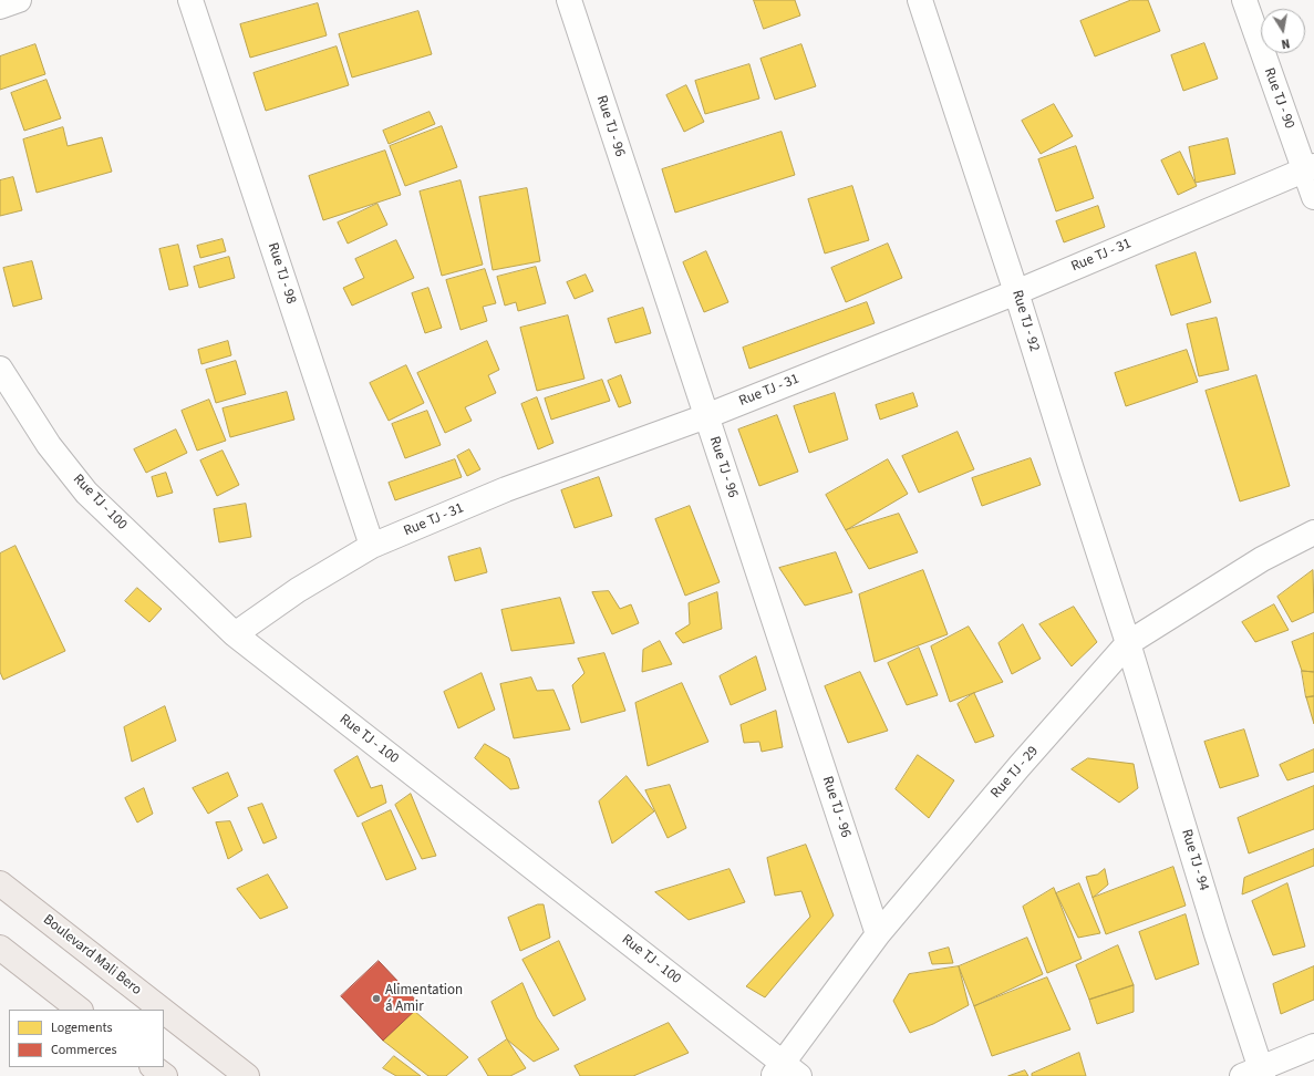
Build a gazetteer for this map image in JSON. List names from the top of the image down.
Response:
{
  "streets": {
    "main road": ["Boulevard Mali Bero"],
    "street": [
      "Rue TJ - 90",
      "Rue TJ - 96",
      "Rue TJ - 31",
      "Rue TJ - 98",
      "Rue TJ - 92",
      "Rue TJ - 100",
      "Rue TJ - 29",
      "Rue TJ - 94"
    ]
  },
  "crossings": [
    ["Rue TJ - 90", "Rue TJ - 31"],
    ["Rue TJ - 96", "Rue TJ - 31"],
    ["Rue TJ - 96", "Rue TJ - 29"],
    ["Rue TJ - 31", "Rue TJ - 98"],
    ["Rue TJ - 31", "Rue TJ - 92"],
    ["Rue TJ - 31", "Rue TJ - 100"],
    ["Rue TJ - 92", "Rue TJ - 29"],
    ["Rue TJ - 92", "Rue TJ - 94"],
    ["Rue TJ - 100", "Rue TJ - 29"],
    ["Rue TJ - 29", "Rue TJ - 94"]
  ],
  "places": ["Alimentation á Amir"],
  "legend": ["Logements", "Commerces"],
  "north": "bottom"
}
